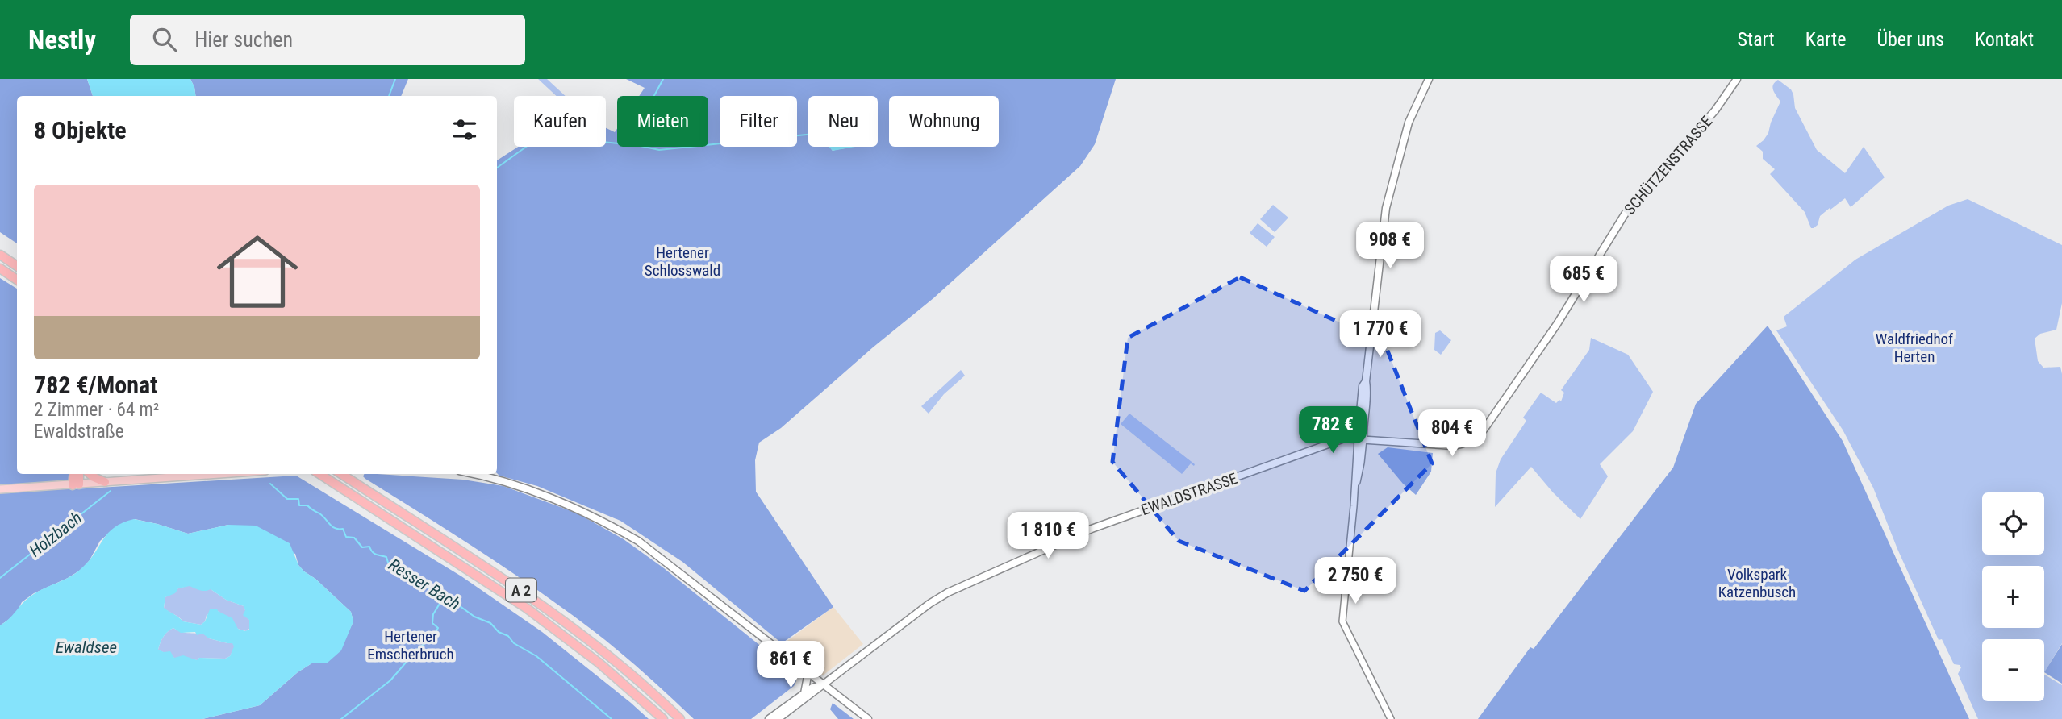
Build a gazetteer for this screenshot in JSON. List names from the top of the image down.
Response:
{
  "streets": {
    "highway": ["A 2"],
    "main road": ["SCHÜTZENSTRASSE", "EWALDSTRASSE"]
  },
  "crossings": [
    ["SCHÜTZENSTRASSE", "EWALDSTRASSE"]
  ],
  "water": ["Holzbach", "Resser Bach", "Ewaldsee"],
  "parks": [
    "Hertener Schlosswald",
    "Waldfriedhof Herten",
    "Volkspark Katzenbusch",
    "Hertener Emscherbruch"
  ],
  "page": {
    "header": "Nestly",
    "search": "Hier suchen",
    "nav": [
      "Start",
      "Karte",
      "Über uns",
      "Kontakt"
    ],
    "chip": [
      "Kaufen",
      "Mieten",
      "Filter",
      "Neu",
      "Wohnung"
    ],
    "heading": "8 Objekte",
    "list": [
      {
        "name": "782 €/Monat",
        "note": "2 Zimmer · 64 m² · Ewaldstraße"
      }
    ],
    "price": [
      "908 €",
      "685 €",
      "1 770 €",
      "782 €",
      "804 €",
      "1 810 €",
      "2 750 €",
      "861 €"
    ],
    "map_buttons": ["+", "−"]
  }
}
